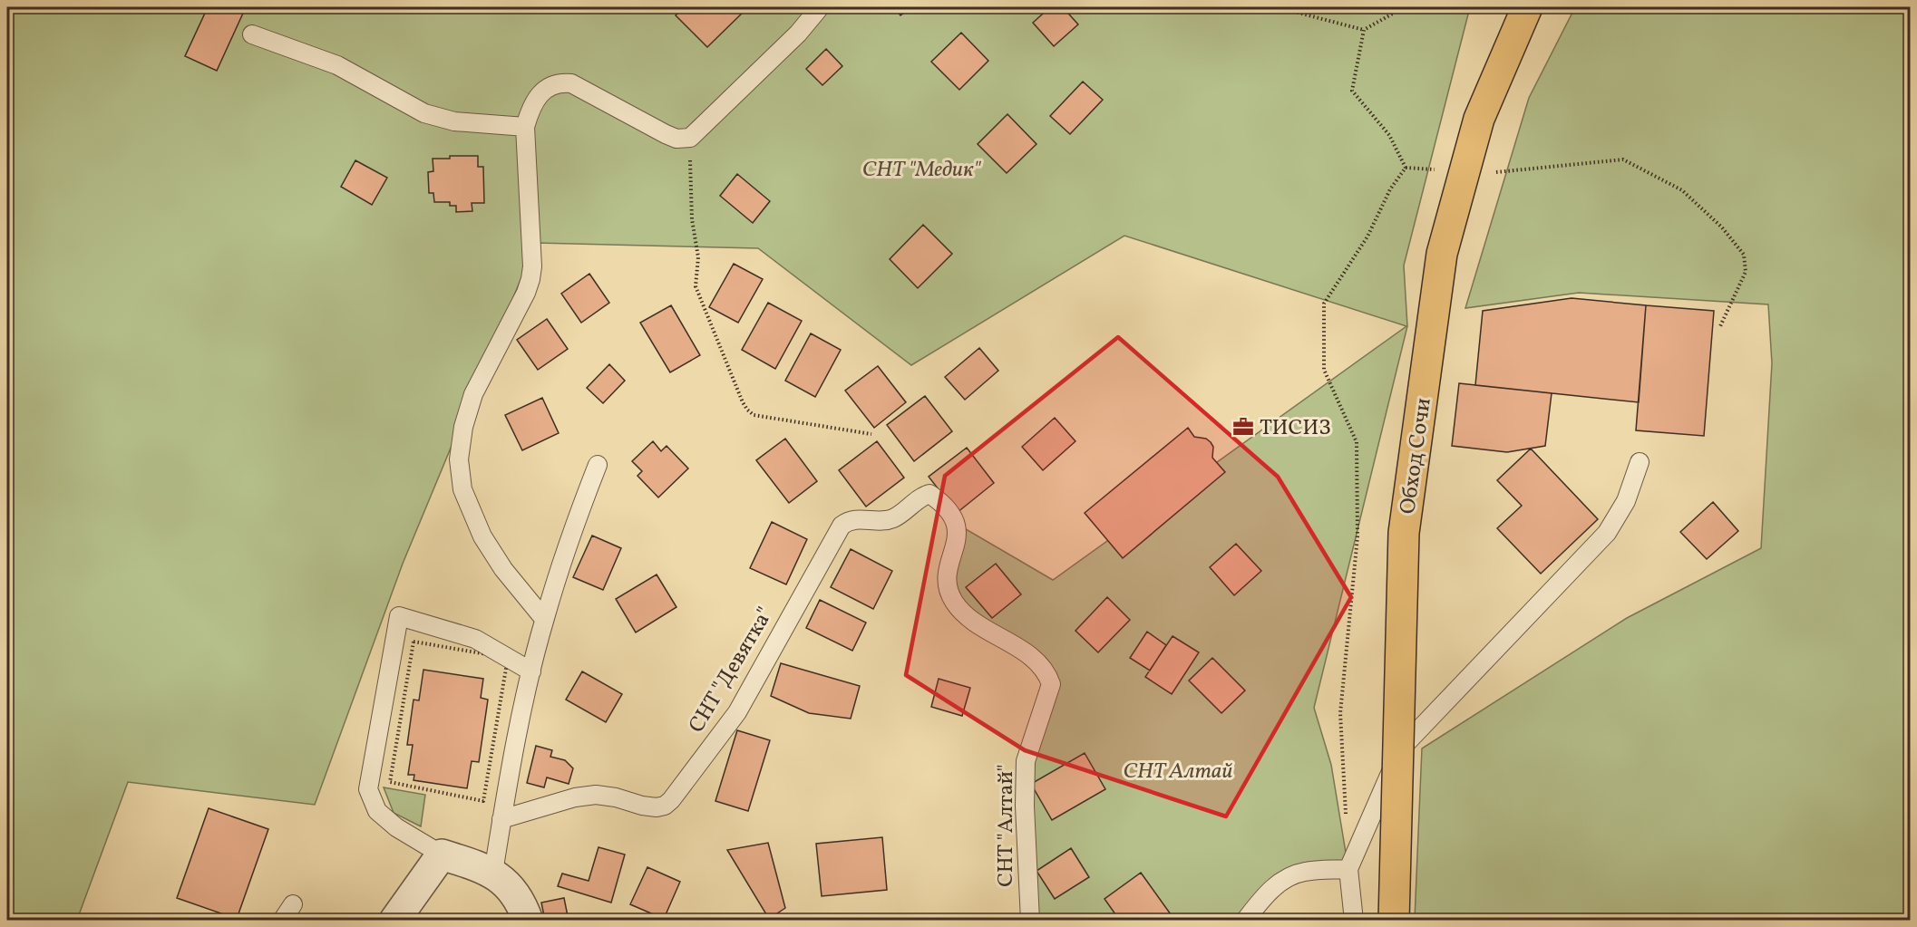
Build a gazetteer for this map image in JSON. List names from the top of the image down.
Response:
{
  "streets": {
    "highway": ["Обход Сочи"],
    "lane": ["СНТ \"Девятка\"", "СНТ \"Алтай\""]
  },
  "crossings": [
    ["СНТ \"Девятка\"", "СНТ \"Алтай\""]
  ],
  "parks": ["СНТ \"Медик\"", "СНТ Алтай"],
  "places": {
    "office": ["ТИСИЗ"]
  }
}
